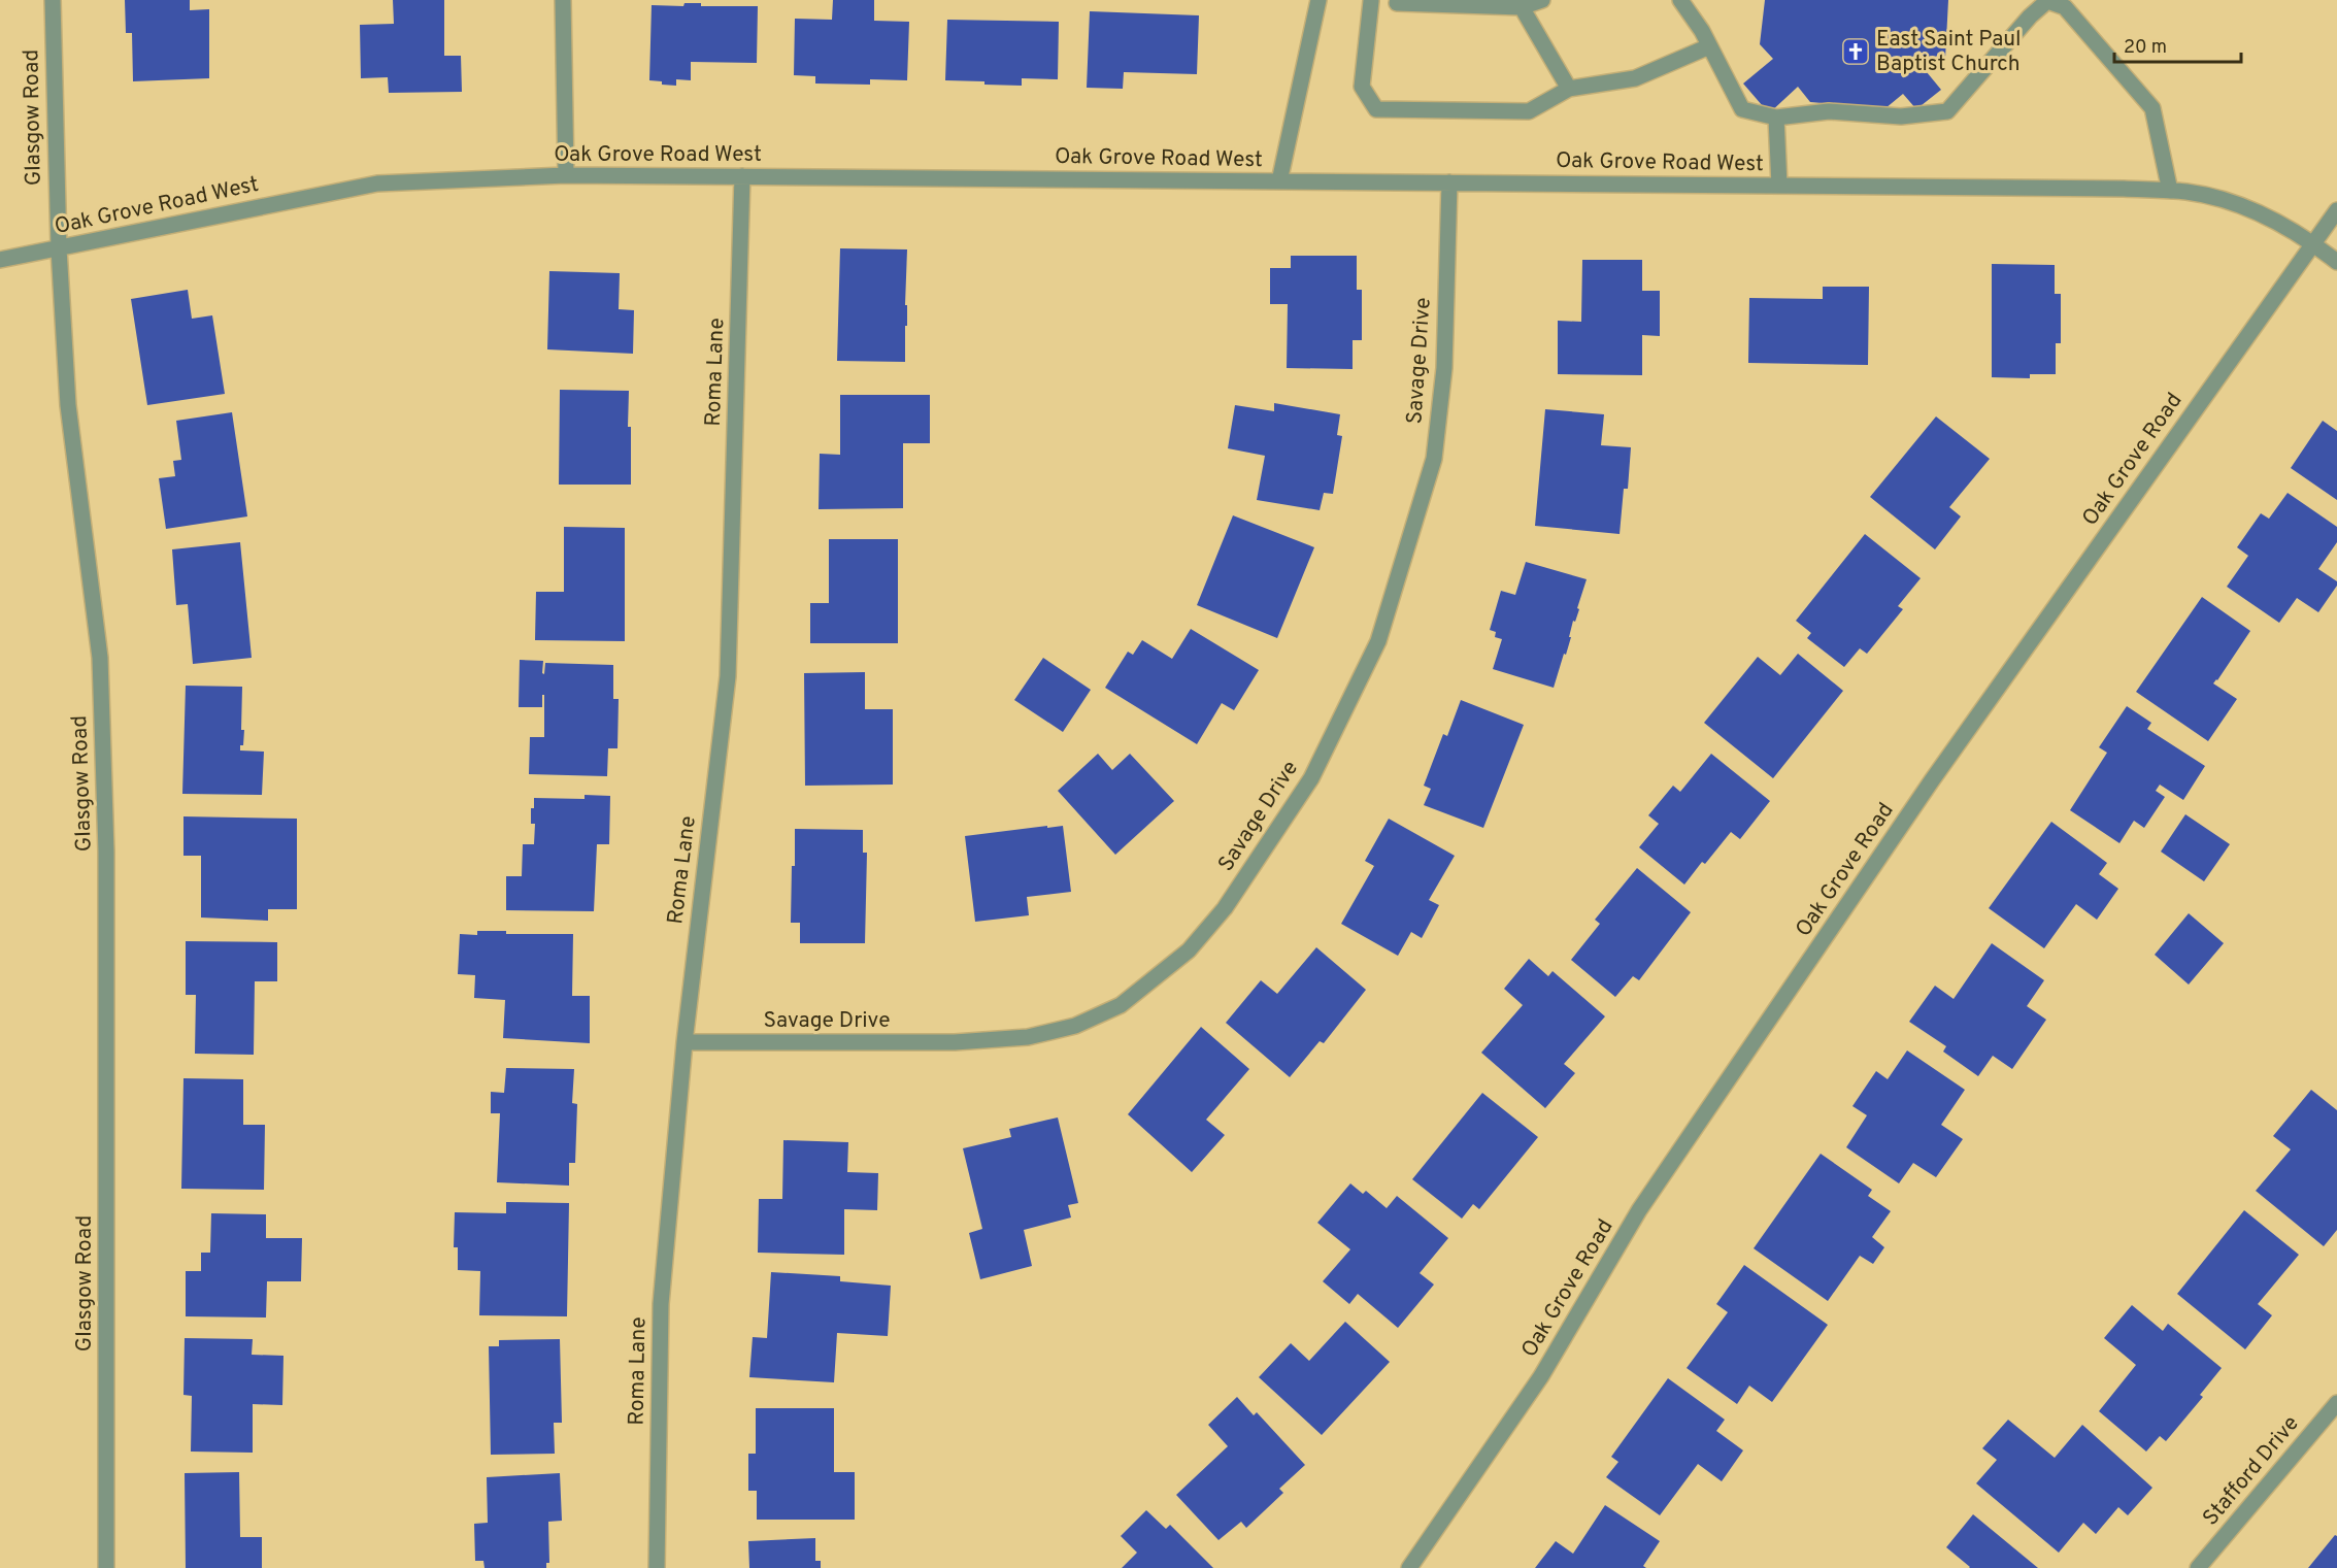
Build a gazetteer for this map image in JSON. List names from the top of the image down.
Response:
{
  "streets": {
    "street": [
      "Glasgow Road",
      "Oak Grove Road West",
      "Savage Drive",
      "Roma Lane",
      "Oak Grove Road",
      "Stafford Drive"
    ]
  },
  "crossings": [
    ["Glasgow Road", "Oak Grove Road West"],
    ["Oak Grove Road West", "Savage Drive"],
    ["Oak Grove Road West", "Roma Lane"],
    ["Oak Grove Road West", "Oak Grove Road"],
    ["Savage Drive", "Roma Lane"]
  ],
  "places": {
    "church": ["East Saint Paul Baptist Church"]
  },
  "scale_bar": "20 m"
}
